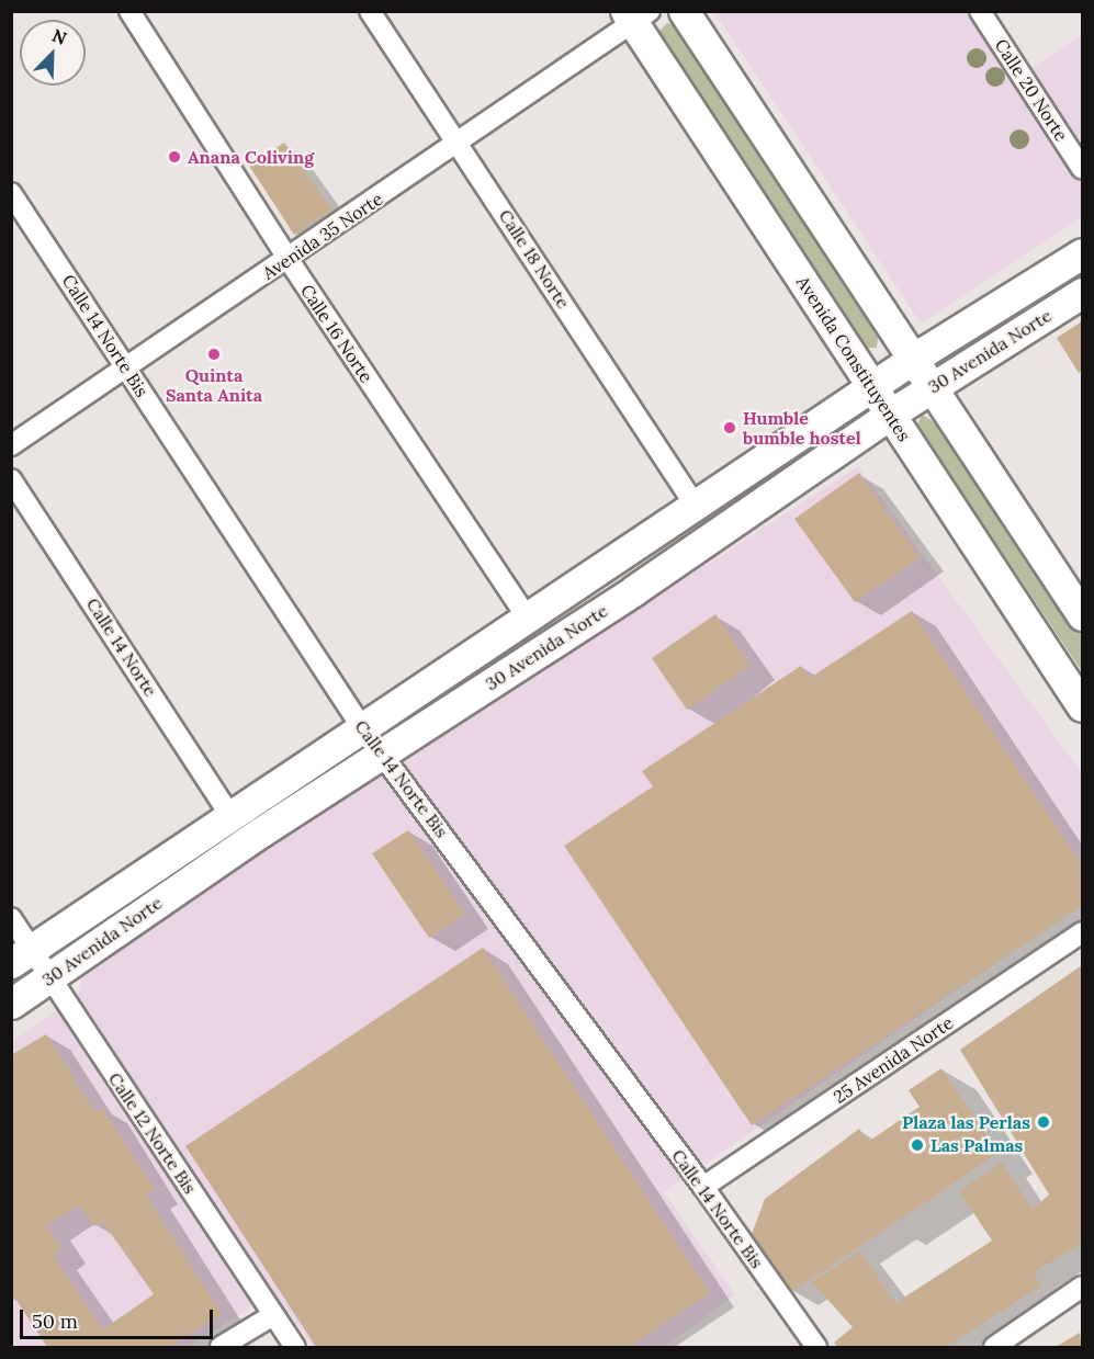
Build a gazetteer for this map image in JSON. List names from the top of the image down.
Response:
{
  "streets": {
    "street": [
      "Calle 20 Norte",
      "Avenida 35 Norte",
      "Calle 18 Norte",
      "Calle 16 Norte",
      "Calle 14 Norte Bis",
      "30 Avenida Norte",
      "Avenida Constituyentes",
      "Calle 14 Norte",
      "25 Avenida Norte",
      "Calle 12 Norte Bis"
    ]
  },
  "crossings": [
    ["Avenida 35 Norte", "Calle 18 Norte"],
    ["Avenida 35 Norte", "Calle 16 Norte"],
    ["Avenida 35 Norte", "Calle 14 Norte Bis"],
    ["Avenida 35 Norte", "Avenida Constituyentes"],
    ["Calle 18 Norte", "30 Avenida Norte"],
    ["Calle 16 Norte", "30 Avenida Norte"],
    ["Calle 14 Norte Bis", "30 Avenida Norte"],
    ["Calle 14 Norte Bis", "25 Avenida Norte"],
    ["30 Avenida Norte", "Avenida Constituyentes"],
    ["30 Avenida Norte", "Calle 14 Norte"],
    ["30 Avenida Norte", "Calle 12 Norte Bis"]
  ],
  "places": [
    "Anana Coliving",
    "Quinta Santa Anita",
    "Humble bumble hostel",
    "Plaza las Perlas",
    "Las Palmas"
  ],
  "scale_bar": "50 m",
  "north": "top right"
}
